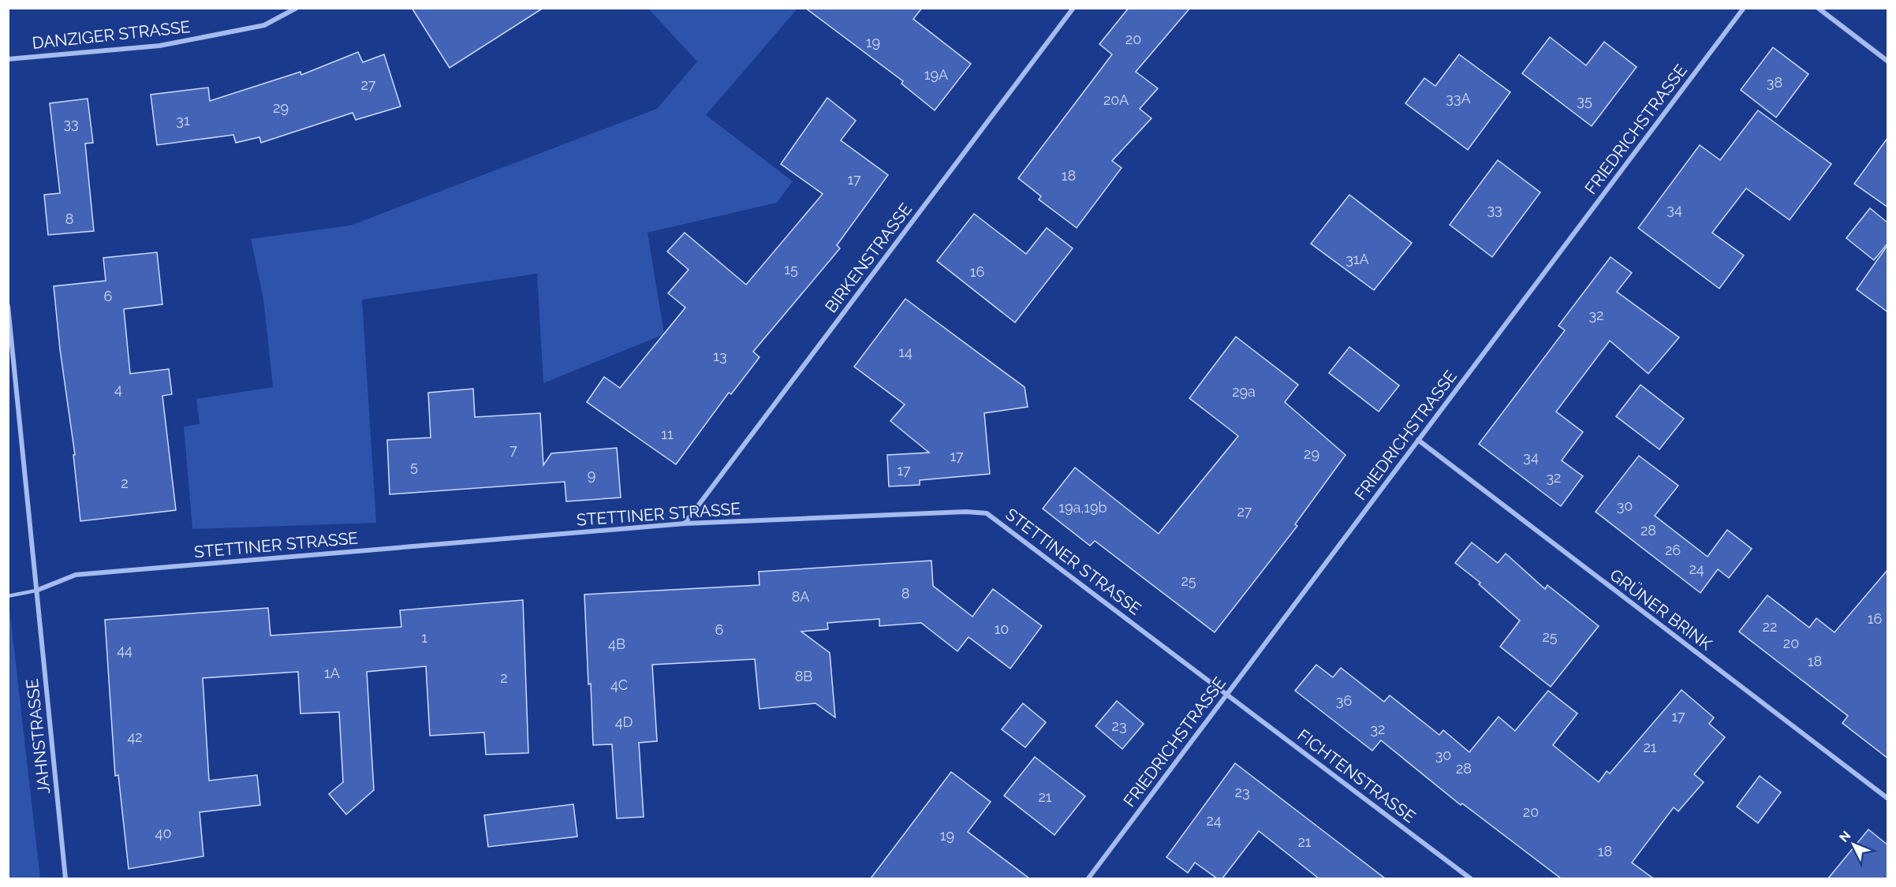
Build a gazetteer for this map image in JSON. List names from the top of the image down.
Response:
{
  "streets": {
    "street": [
      "DANZIGER STRASSE",
      "FRIEDRICHSTRASSE",
      "BIRKENSTRASSE",
      "STETTINER STRASSE",
      "GRÜNER BRINK",
      "JAHNSTRASSE",
      "FICHTENSTRASSE"
    ]
  },
  "crossings": [
    ["FRIEDRICHSTRASSE", "STETTINER STRASSE"],
    ["FRIEDRICHSTRASSE", "GRÜNER BRINK"],
    ["FRIEDRICHSTRASSE", "FICHTENSTRASSE"],
    ["BIRKENSTRASSE", "STETTINER STRASSE"],
    ["STETTINER STRASSE", "JAHNSTRASSE"],
    ["STETTINER STRASSE", "FICHTENSTRASSE"]
  ],
  "house_numbers": [
    "20",
    "19",
    "19A",
    "38",
    "27",
    "33A",
    "20A",
    "35",
    "29",
    "31",
    "33",
    "18",
    "17",
    "33",
    "34",
    "8",
    "31A",
    "15",
    "16",
    "6",
    "32",
    "14",
    "13",
    "4",
    "29a",
    "11",
    "7",
    "29",
    "17",
    "34",
    "5",
    "17",
    "9",
    "32",
    "2",
    "30",
    "19a,19b",
    "27",
    "28",
    "26",
    "24",
    "25",
    "8",
    "8A",
    "16",
    "22",
    "10",
    "6",
    "25",
    "1",
    "20",
    "4B",
    "44",
    "18",
    "1A",
    "8B",
    "2",
    "4C",
    "36",
    "17",
    "4D",
    "23",
    "32",
    "42",
    "21",
    "30",
    "28",
    "23",
    "21",
    "20",
    "24",
    "40",
    "19",
    "21",
    "18"
  ],
  "north": "top left"
}
